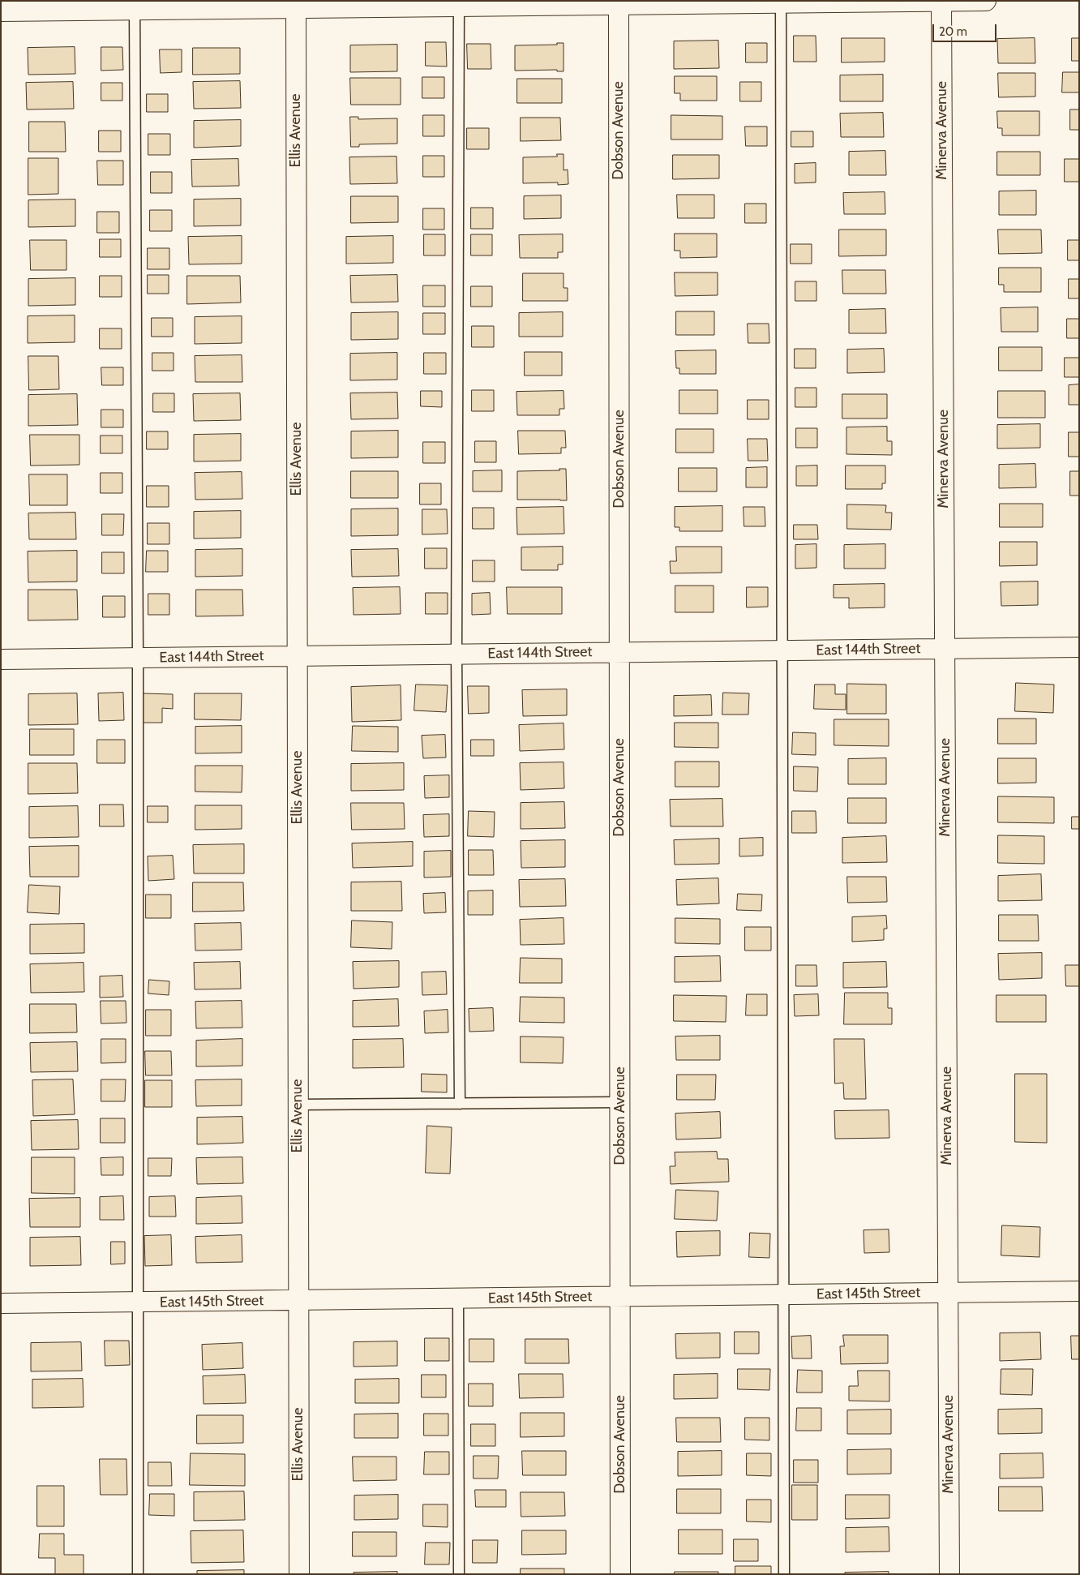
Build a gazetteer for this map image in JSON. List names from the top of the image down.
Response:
{
  "streets": {
    "street": [
      "Ellis Avenue",
      "Dobson Avenue",
      "Minerva Avenue",
      "East 144th Street",
      "East 145th Street"
    ]
  },
  "crossings": [
    ["Ellis Avenue", "East 144th Street"],
    ["Ellis Avenue", "East 145th Street"],
    ["Dobson Avenue", "East 144th Street"],
    ["Dobson Avenue", "East 145th Street"],
    ["Minerva Avenue", "East 144th Street"],
    ["Minerva Avenue", "East 145th Street"]
  ],
  "scale_bar": "20 m"
}
